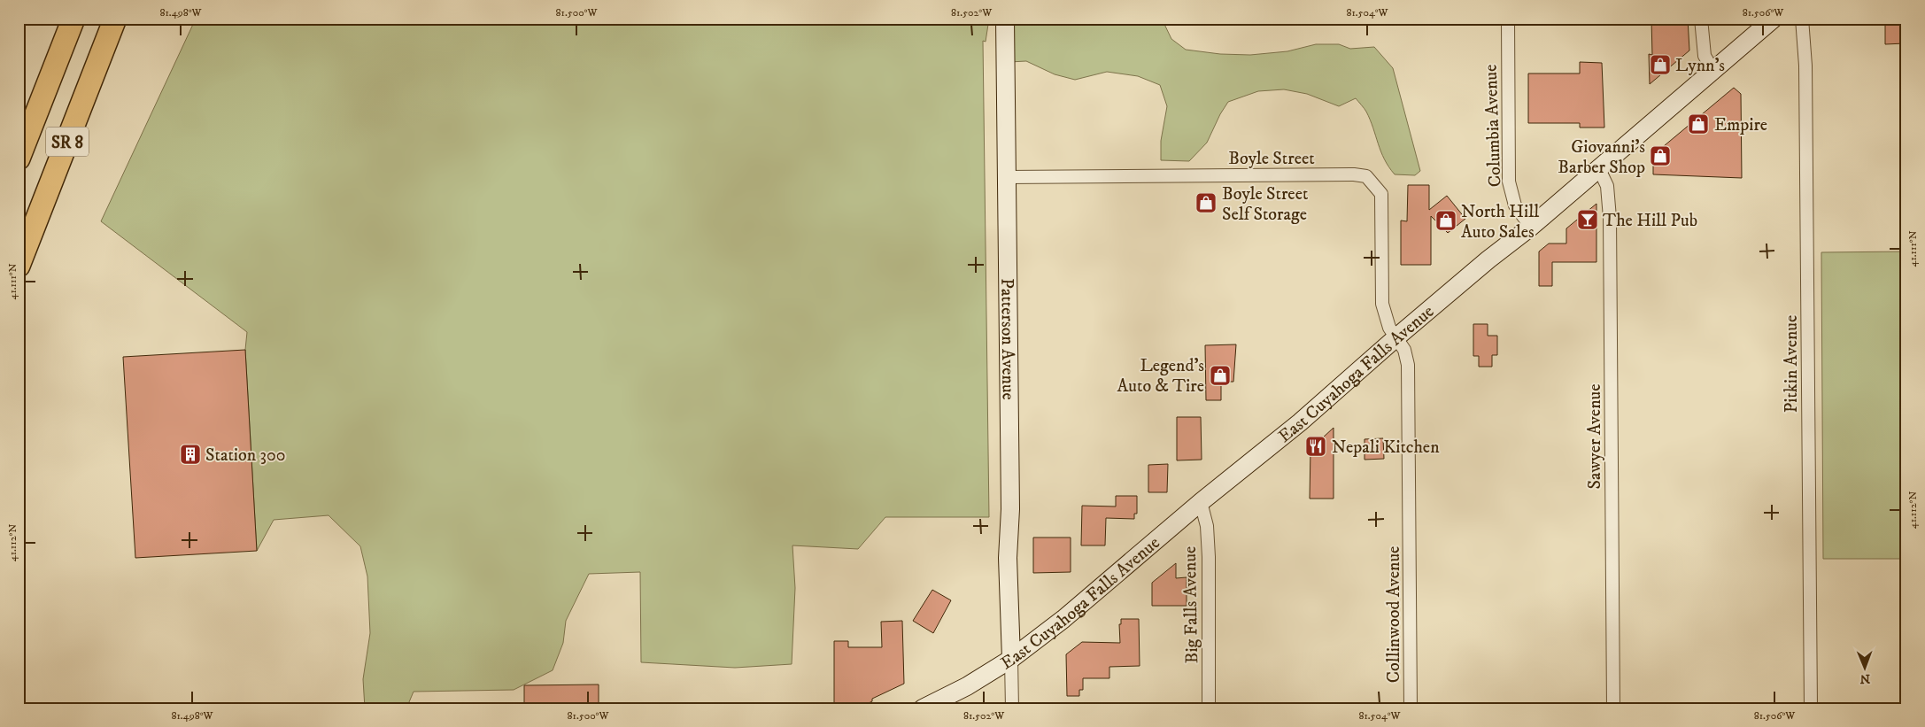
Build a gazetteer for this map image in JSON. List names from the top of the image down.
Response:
{
  "streets": {
    "highway": ["SR 8"],
    "street": [
      "Columbia Avenue",
      "Boyle Street",
      "Patterson Avenue",
      "Pitkin Avenue",
      "East Cuyahoga Falls Avenue",
      "Sawyer Avenue",
      "Big Falls Avenue",
      "Collinwood Avenue"
    ]
  },
  "crossings": [
    ["Columbia Avenue", "East Cuyahoga Falls Avenue"],
    ["Boyle Street", "Patterson Avenue"],
    ["Boyle Street", "East Cuyahoga Falls Avenue"],
    ["Boyle Street", "Collinwood Avenue"],
    ["Patterson Avenue", "East Cuyahoga Falls Avenue"],
    ["East Cuyahoga Falls Avenue", "Sawyer Avenue"],
    ["East Cuyahoga Falls Avenue", "Big Falls Avenue"],
    ["East Cuyahoga Falls Avenue", "Collinwood Avenue"]
  ],
  "places": {
    "shop": [
      "Lynn's",
      "Empire",
      "Giovanni's Barber Shop",
      "Boyle Street Self Storage",
      "North Hill Auto Sales",
      "Legend's Auto & Tire"
    ],
    "bar": ["The Hill Pub"],
    "restaurant": ["Nepali Kitchen"],
    "building": ["Station 300"]
  },
  "north": "bottom",
  "coordinates": [
    "81.498°W",
    "81.500°W",
    "81.502°W",
    "81.504°W",
    "81.506°W",
    "41.111°N",
    "41.112°N"
  ]
}
